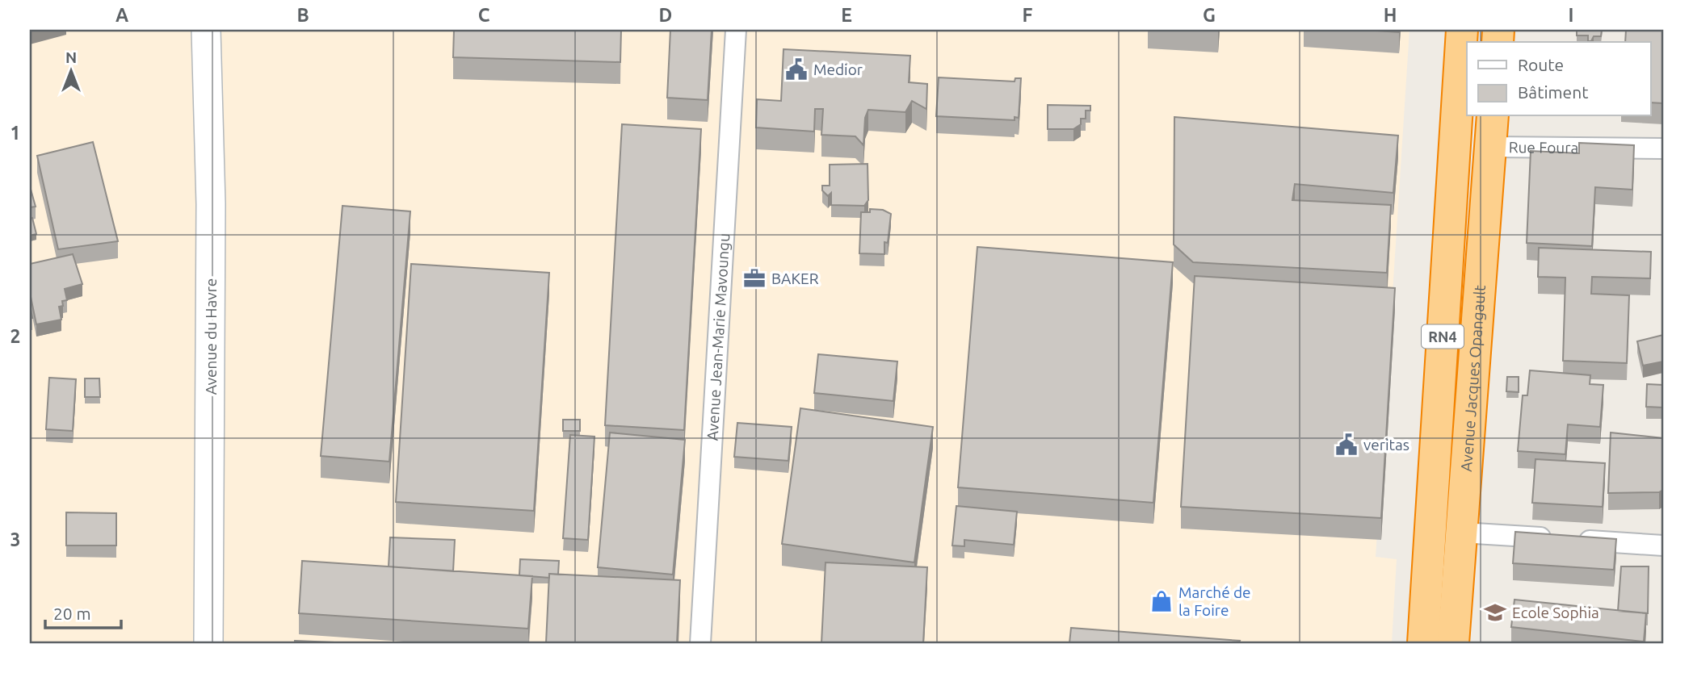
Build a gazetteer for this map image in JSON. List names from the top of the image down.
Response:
{
  "streets": {
    "highway": ["RN4", "Avenue Jacques Opangault"],
    "street": ["Rue Foura", "Avenue du Havre", "Avenue Jean-Marie Mavoungu"]
  },
  "crossings": [
    ["Rue Foura", "Avenue Jacques Opangault"]
  ],
  "places": {
    "public building": ["Medior", "veritas"],
    "office": ["BAKER"],
    "shop": ["Marché de la Foire"],
    "school or university": ["Ecole Sophia"]
  },
  "legend": ["Route", "Bâtiment"],
  "scale_bar": "20 m",
  "north": "top",
  "grid": {
    "columns": [
      "A",
      "B",
      "C",
      "D",
      "E",
      "F",
      "G",
      "H",
      "I"
    ],
    "rows": ["1", "2", "3"]
  }
}
